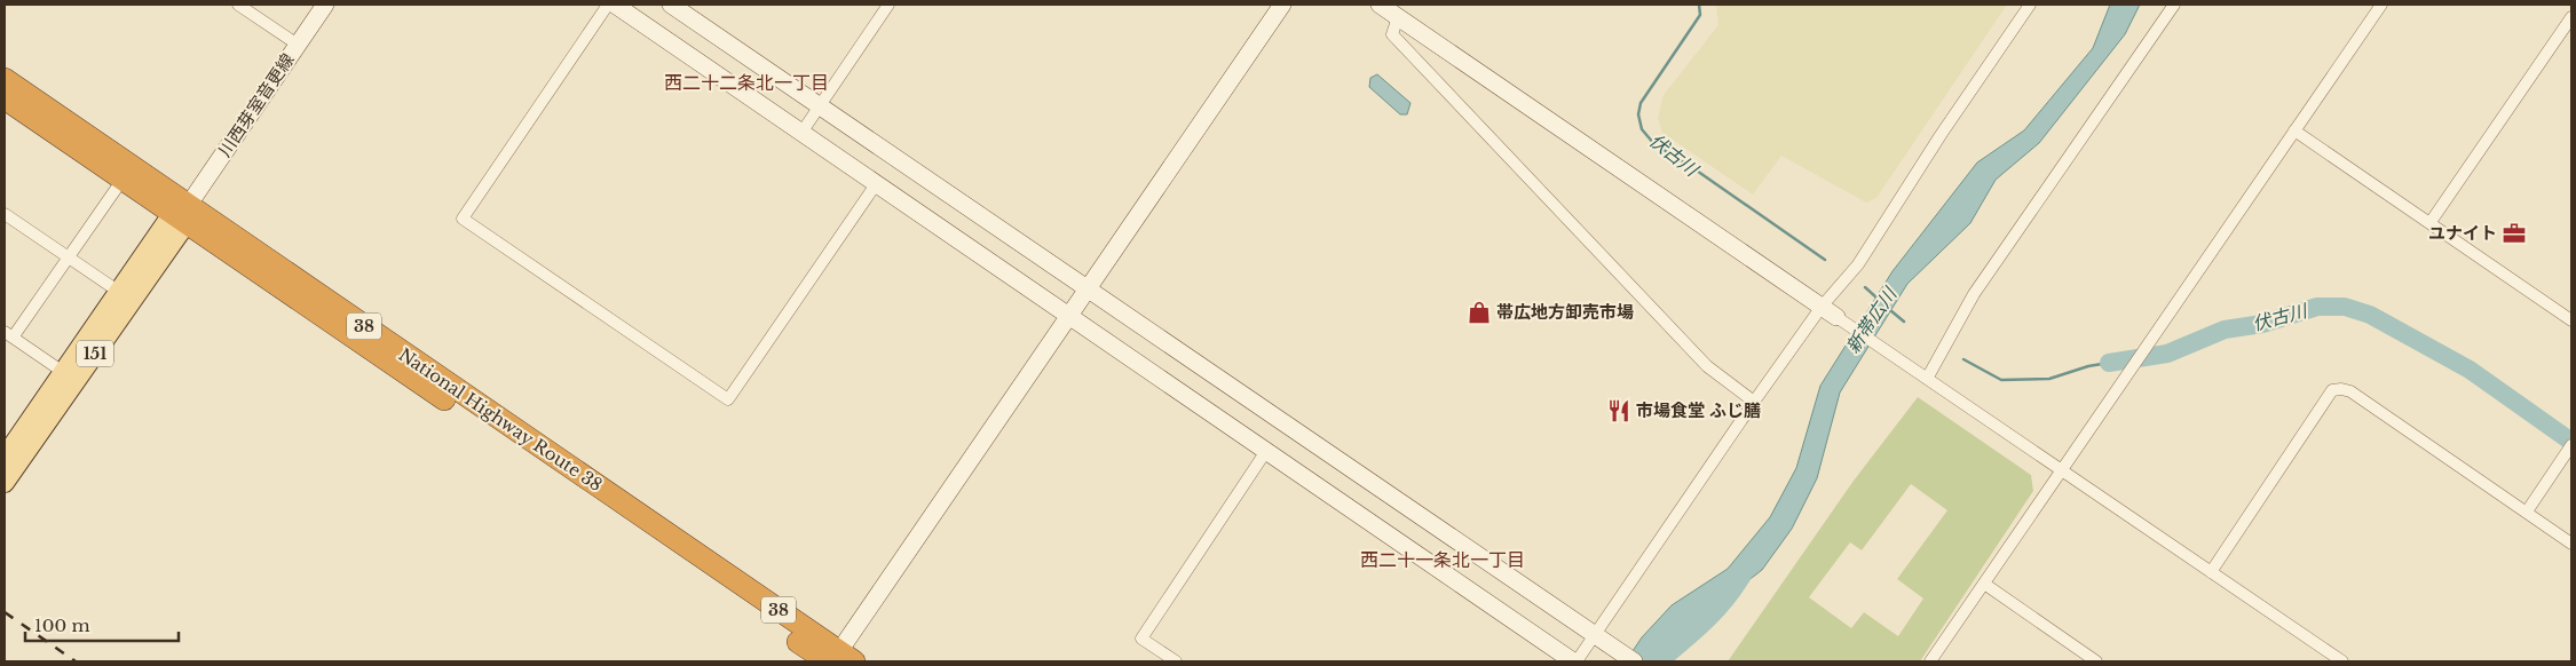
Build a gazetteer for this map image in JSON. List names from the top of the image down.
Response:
{
  "streets": {
    "highway": ["38", "National Highway Route 38"],
    "main road": ["151"],
    "street": ["川西芽室音更線"]
  },
  "crossings": [
    ["川西芽室音更線", "151"],
    ["川西芽室音更線", "National Highway Route 38"],
    ["151", "National Highway Route 38"]
  ],
  "districts": ["西二十二条北一丁目", "西二十一条北一丁目"],
  "water": ["伏古川", "新帯広川"],
  "places": {
    "office": ["ユナイト"],
    "shop": ["帯広地方卸売市場"],
    "restaurant": ["市場食堂 ふじ膳"]
  },
  "scale_bar": "100 m"
}
